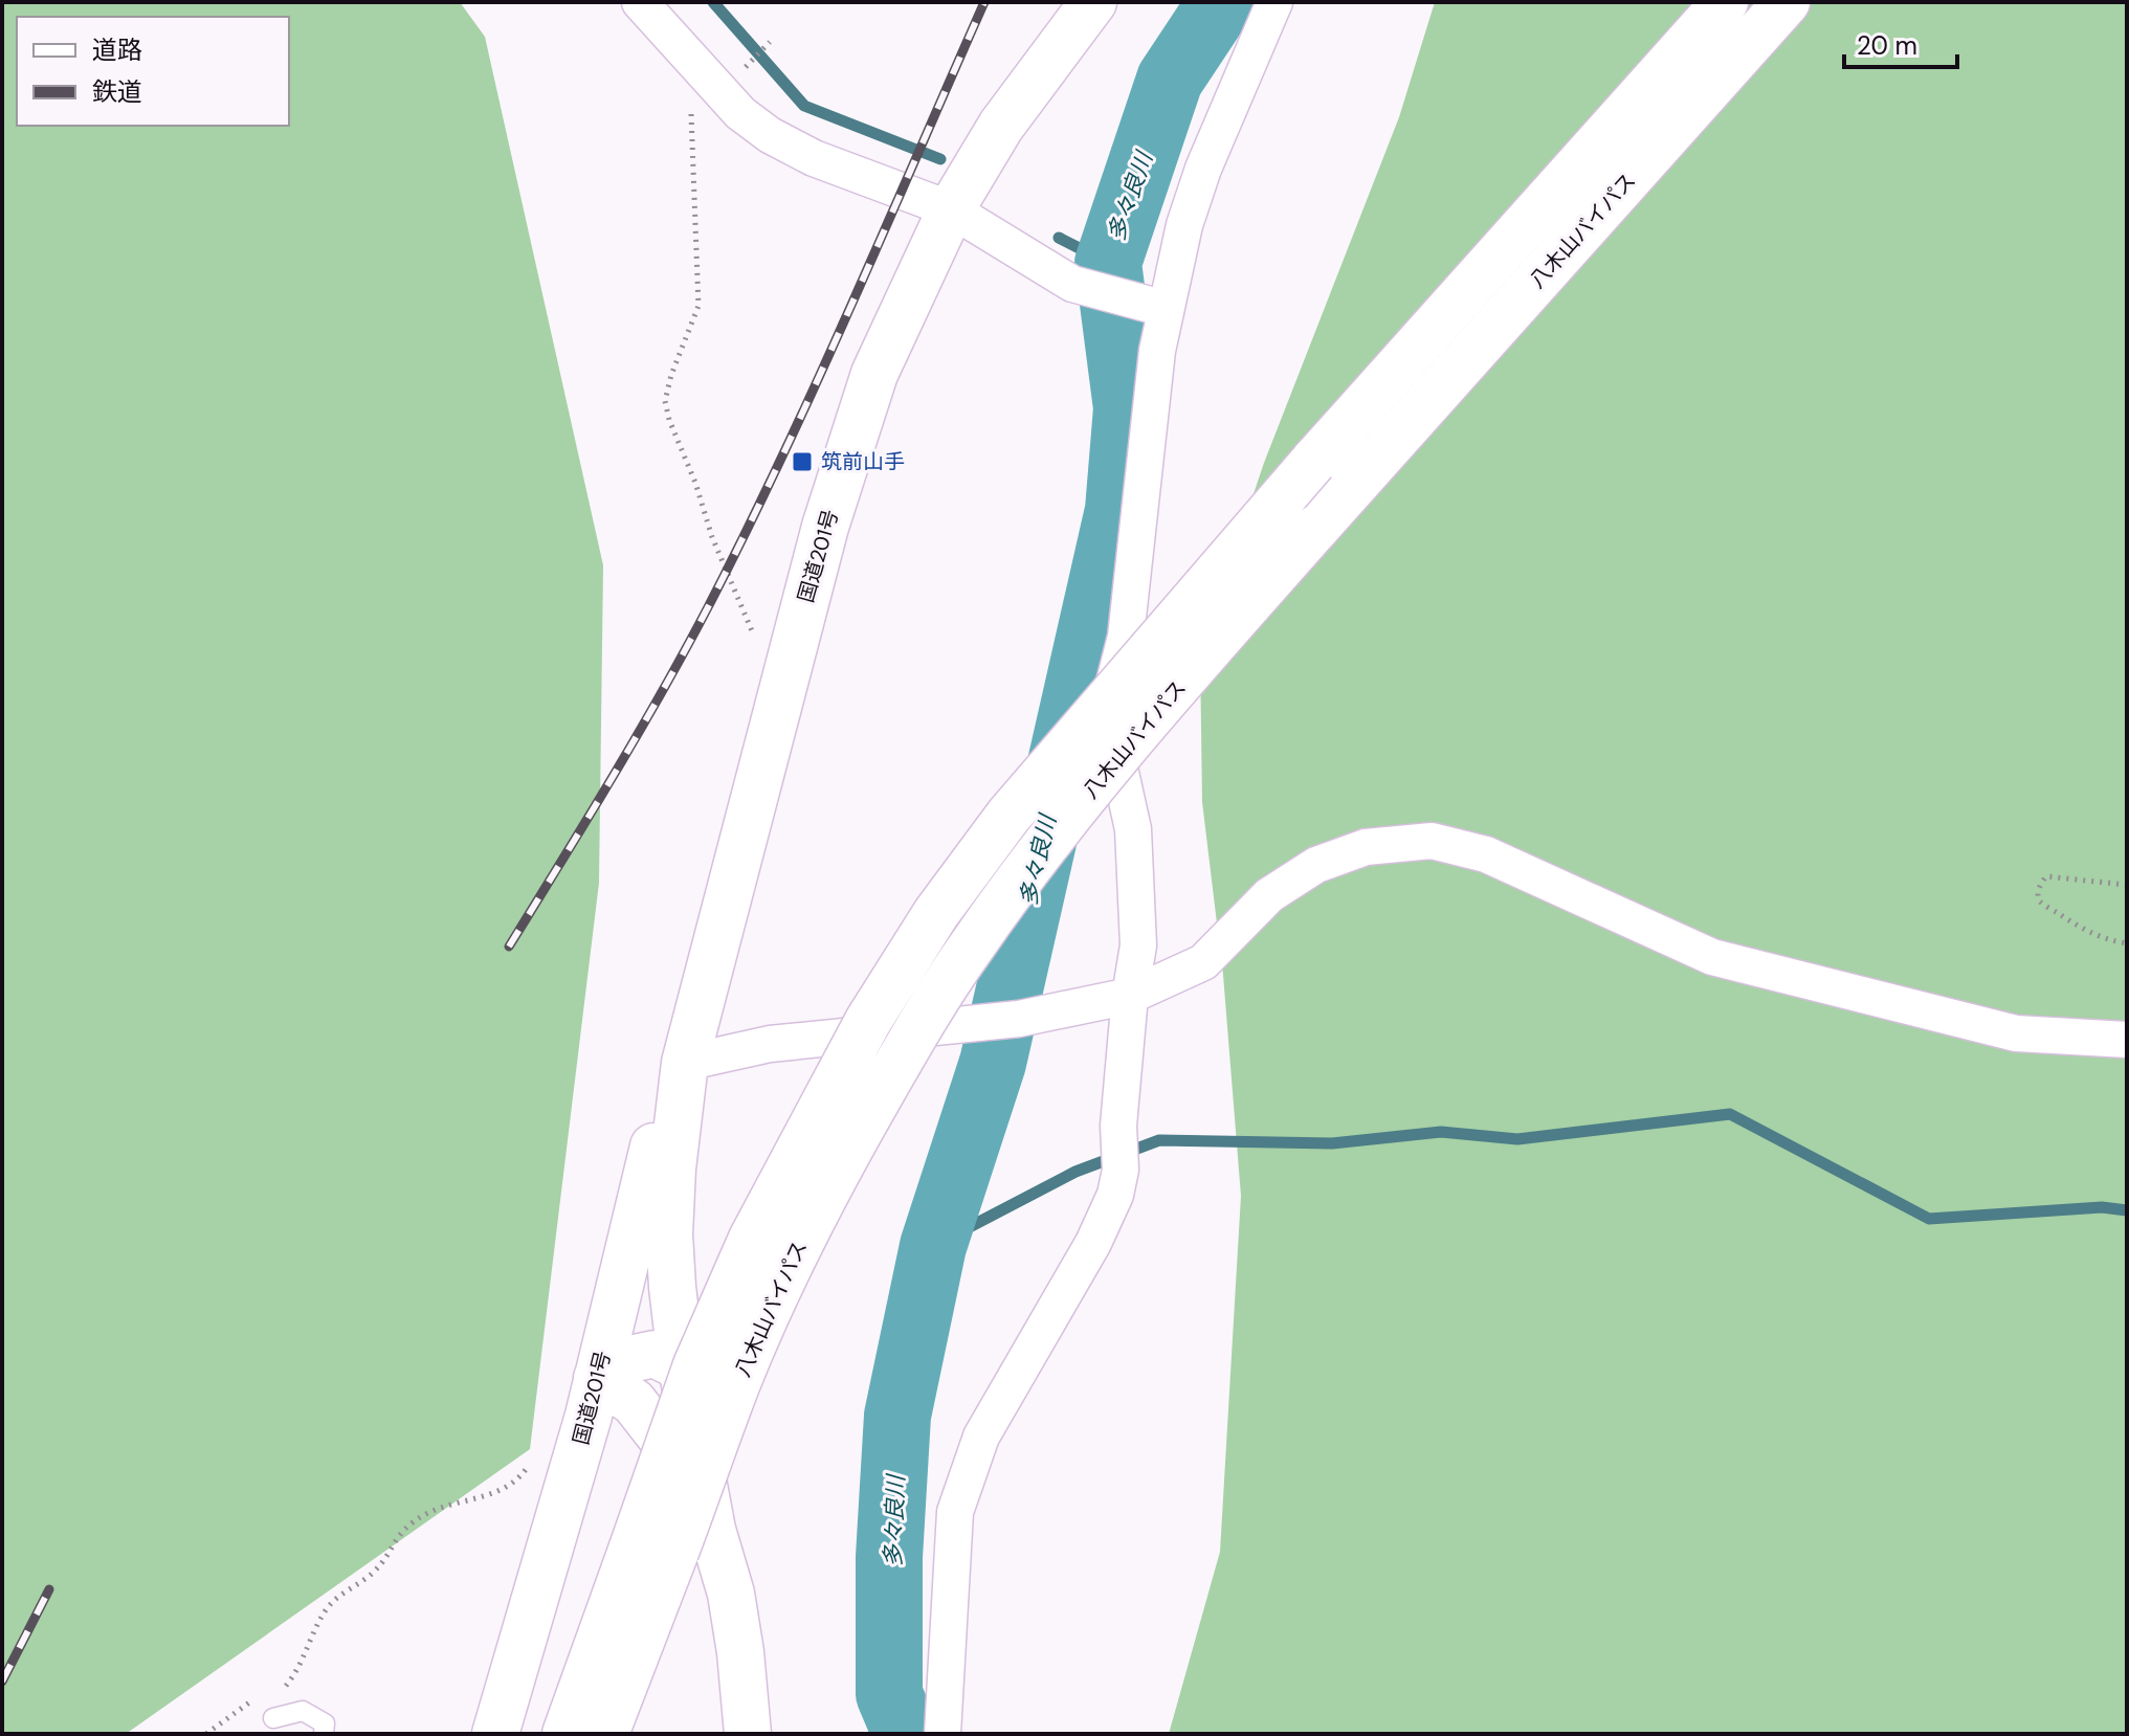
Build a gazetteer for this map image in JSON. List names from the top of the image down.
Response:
{
  "streets": {
    "highway": ["八木山バイパス", "国道201号"]
  },
  "crossings": [
    ["八木山バイパス", "国道201号"]
  ],
  "water": ["多々良川"],
  "places": {
    "transit": ["筑前山手"]
  },
  "legend": ["道路", "鉄道"],
  "scale_bar": "20 m"
}
